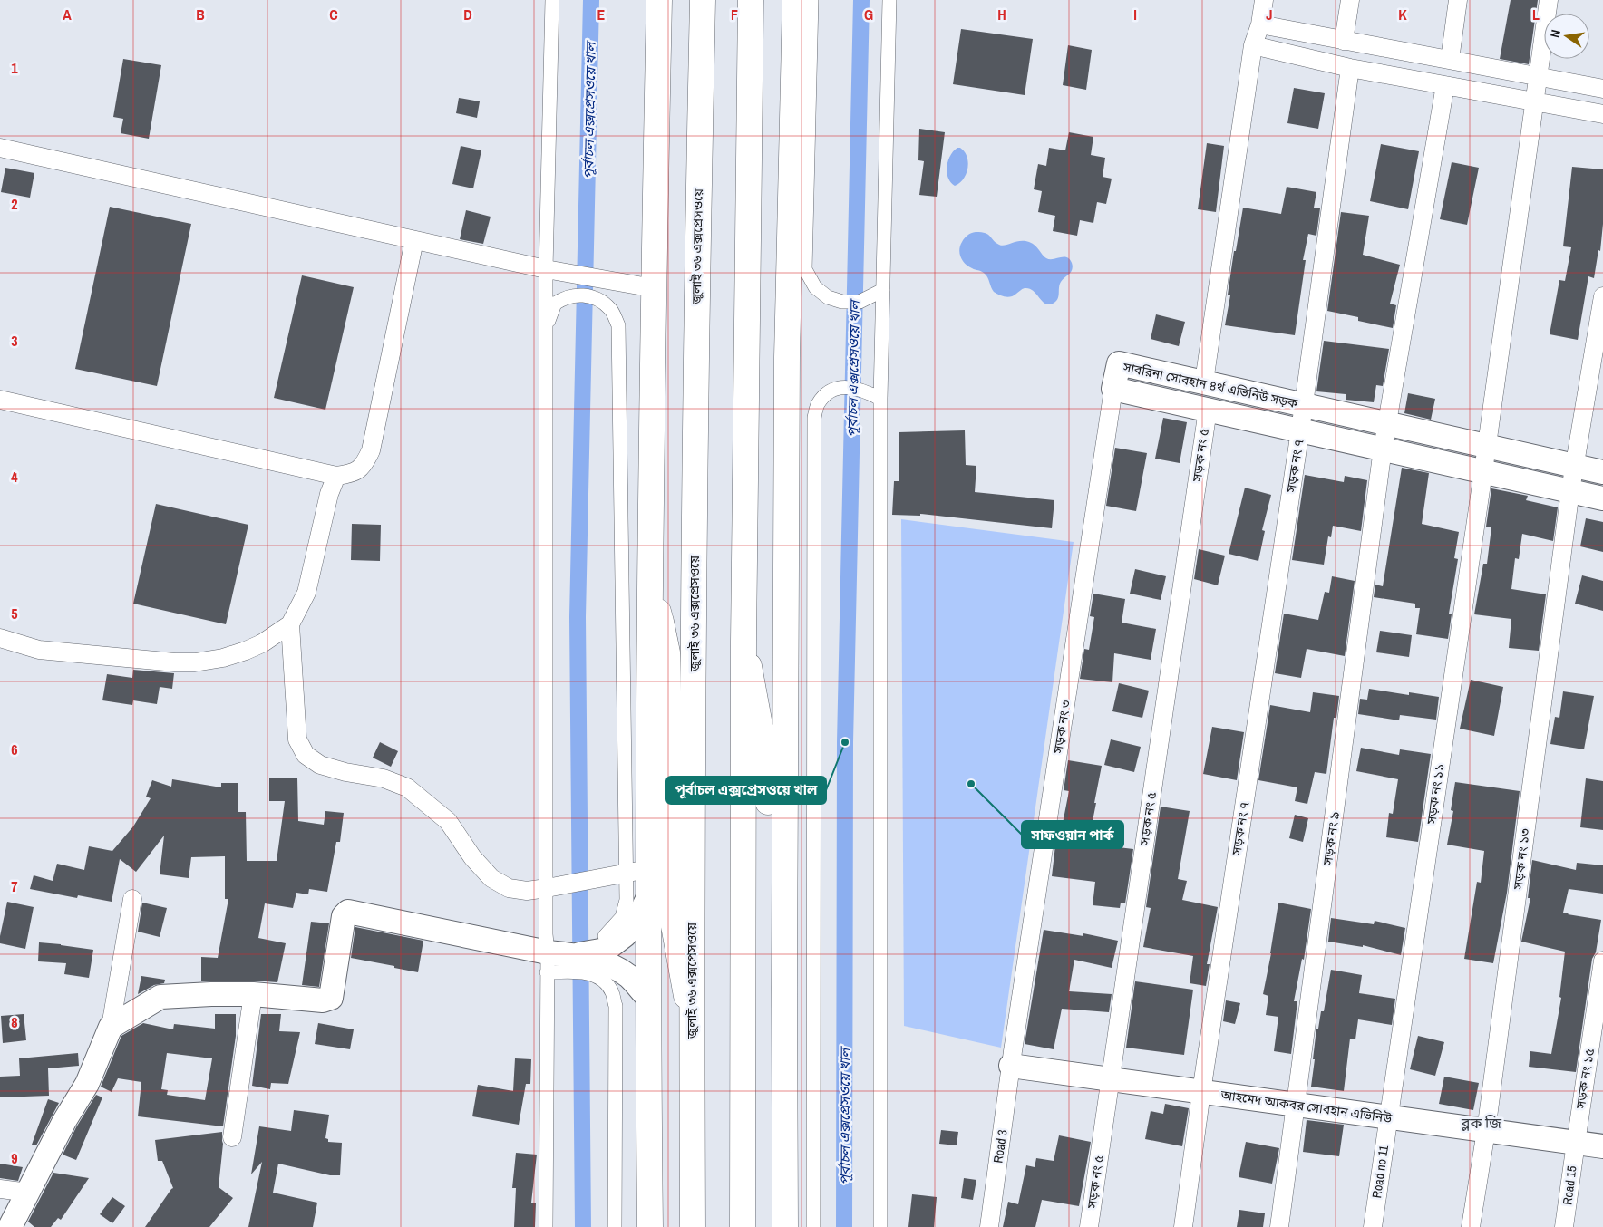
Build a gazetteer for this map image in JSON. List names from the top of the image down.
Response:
{
  "streets": {
    "main road": ["জুলাই ৩৬ এক্সপ্রেসওয়ে"],
    "street": [
      "সাবরিনা সোবহান ৪র্থ এভিনিউ সড়ক",
      "সড়ক নং ৫",
      "সড়ক নং ৭",
      "সড়ক নং ৩",
      "সড়ক নং ১১",
      "সড়ক নং ৯",
      "সড়ক নং ১৩",
      "সড়ক নং ১৫",
      "আহমেদ আকবর সোবহান এভিনিউ",
      "Road 3",
      "Road no 11",
      "Road 15"
    ]
  },
  "crossings": [
    ["সাবরিনা সোবহান ৪র্থ এভিনিউ সড়ক", "সড়ক নং ৫"],
    ["সাবরিনা সোবহান ৪র্থ এভিনিউ সড়ক", "সড়ক নং ৭"],
    ["সাবরিনা সোবহান ৪র্থ এভিনিউ সড়ক", "সড়ক নং ৩"],
    ["সাবরিনা সোবহান ৪র্থ এভিনিউ সড়ক", "সড়ক নং ১১"],
    ["সাবরিনা সোবহান ৪র্থ এভিনিউ সড়ক", "সড়ক নং ৯"],
    ["সাবরিনা সোবহান ৪র্থ এভিনিউ সড়ক", "সড়ক নং ১৩"],
    ["সড়ক নং ৫", "আহমেদ আকবর সোবহান এভিনিউ"],
    ["সড়ক নং ৭", "আহমেদ আকবর সোবহান এভিনিউ"],
    ["সড়ক নং ৩", "আহমেদ আকবর সোবহান এভিনিউ"],
    ["সড়ক নং ৩", "Road 3"],
    ["সড়ক নং ১১", "আহমেদ আকবর সোবহান এভিনিউ"],
    ["সড়ক নং ১১", "Road no 11"],
    ["সড়ক নং ৯", "আহমেদ আকবর সোবহান এভিনিউ"],
    ["সড়ক নং ১৩", "আহমেদ আকবর সোবহান এভিনিউ"],
    ["সড়ক নং ১৫", "আহমেদ আকবর সোবহান এভিনিউ"],
    ["সড়ক নং ১৫", "Road 15"],
    ["আহমেদ আকবর সোবহান এভিনিউ", "Road 3"],
    ["আহমেদ আকবর সোবহান এভিনিউ", "Road no 11"],
    ["আহমেদ আকবর সোবহান এভিনিউ", "Road 15"]
  ],
  "districts": ["ব্লক জি"],
  "water": ["পূর্বাচল এক্সপ্রেসওয়ে খাল"],
  "places": ["পূর্বাচল এক্সপ্রেসওয়ে খাল", "সাফওয়ান পার্ক"],
  "north": "left",
  "grid": {
    "columns": [
      "A",
      "B",
      "C",
      "D",
      "E",
      "F",
      "G",
      "H",
      "I",
      "J",
      "K",
      "L"
    ],
    "rows": [
      "1",
      "2",
      "3",
      "4",
      "5",
      "6",
      "7",
      "8",
      "9"
    ]
  }
}
